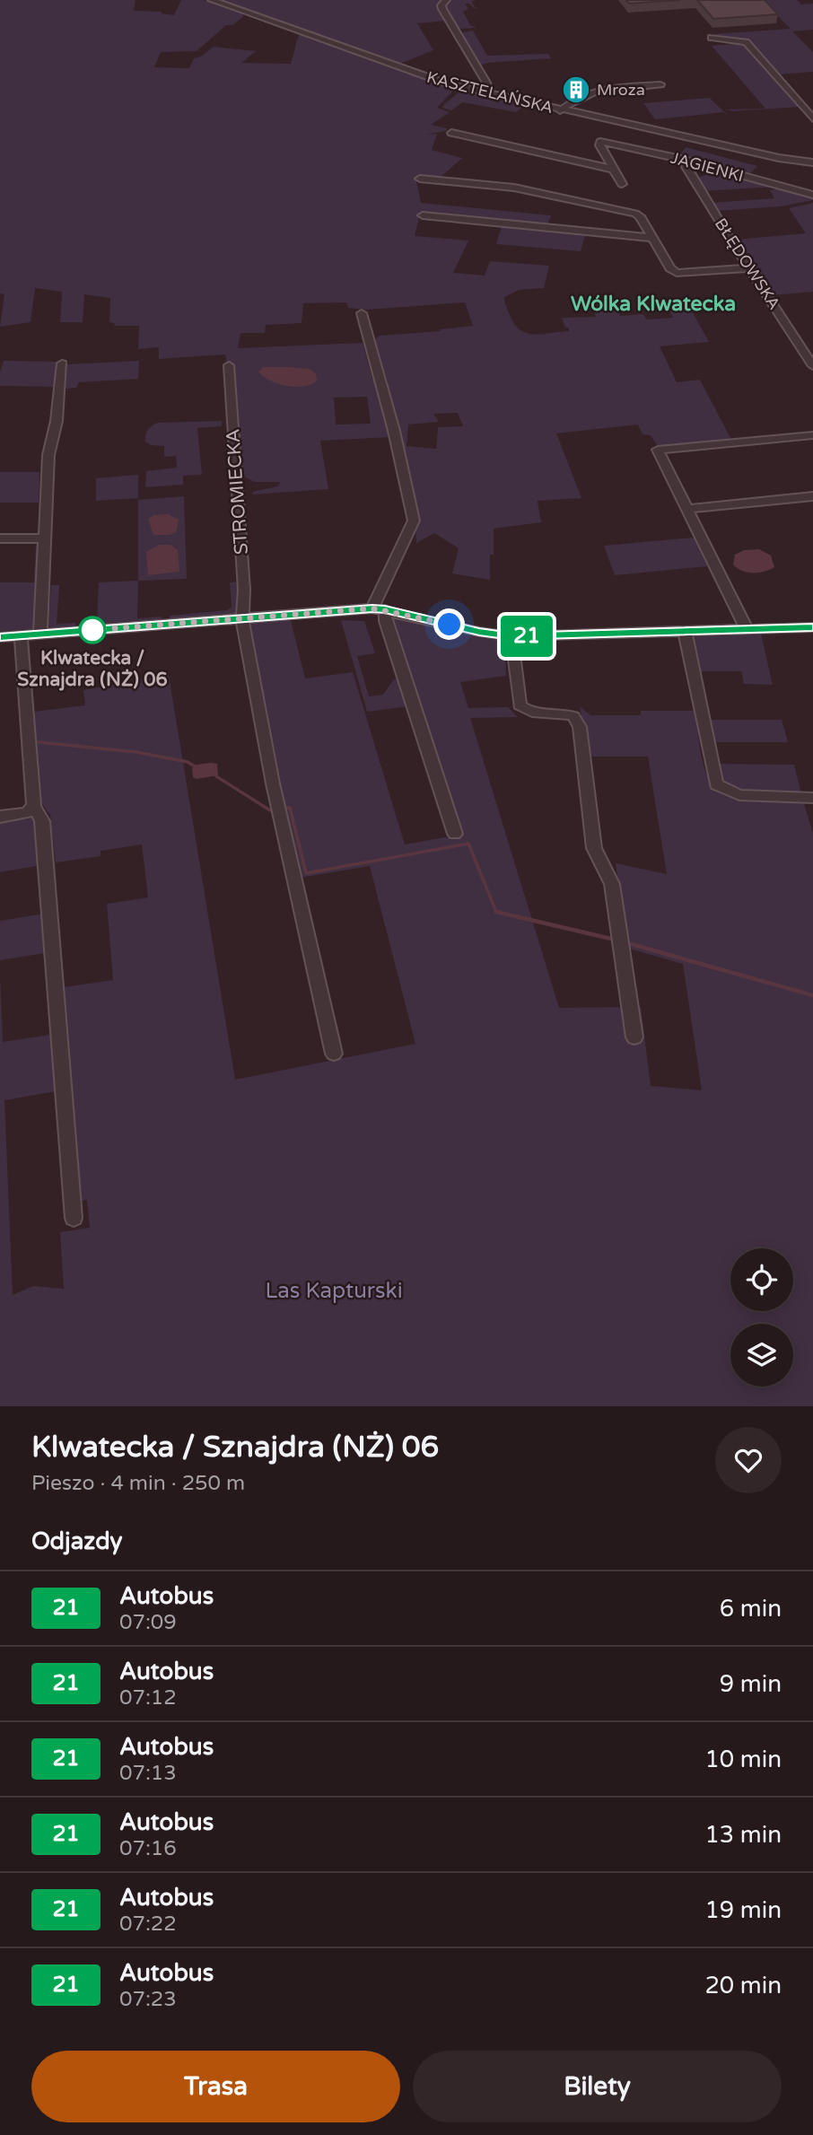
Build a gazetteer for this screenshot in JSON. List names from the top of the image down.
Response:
{
  "streets": {
    "street": [
      "KASZTELAŃSKA",
      "JAGIENKI",
      "BŁĘDOWSKA",
      "STROMIECKA"
    ]
  },
  "crossings": [
    ["KASZTELAŃSKA", "JAGIENKI"],
    ["JAGIENKI", "BŁĘDOWSKA"]
  ],
  "districts": ["Wólka Klwatecka"],
  "parks": ["Las Kapturski"],
  "places": {
    "building": ["Mroza"],
    "other": ["Klwatecka / Sznajdra (NŻ) 06"]
  },
  "lines": ["bus line 21"],
  "page": {
    "on_map": "21",
    "heading": [
      ["Klwatecka / Sznajdra (NŻ) 06", "Pieszo · 4 min · 250 m"],
      "Odjazdy"
    ],
    "list": [
      {
        "mark": "21",
        "name": "Autobus",
        "note": "07:09",
        "value": "6 min"
      },
      {
        "mark": "21",
        "name": "Autobus",
        "note": "07:12",
        "value": "9 min"
      },
      {
        "mark": "21",
        "name": "Autobus",
        "note": "07:13",
        "value": "10 min"
      },
      {
        "mark": "21",
        "name": "Autobus",
        "note": "07:16",
        "value": "13 min"
      },
      {
        "mark": "21",
        "name": "Autobus",
        "note": "07:22",
        "value": "19 min"
      },
      {
        "mark": "21",
        "name": "Autobus",
        "note": "07:23",
        "value": "20 min"
      }
    ],
    "buttons": ["Trasa", "Bilety"]
  }
}
